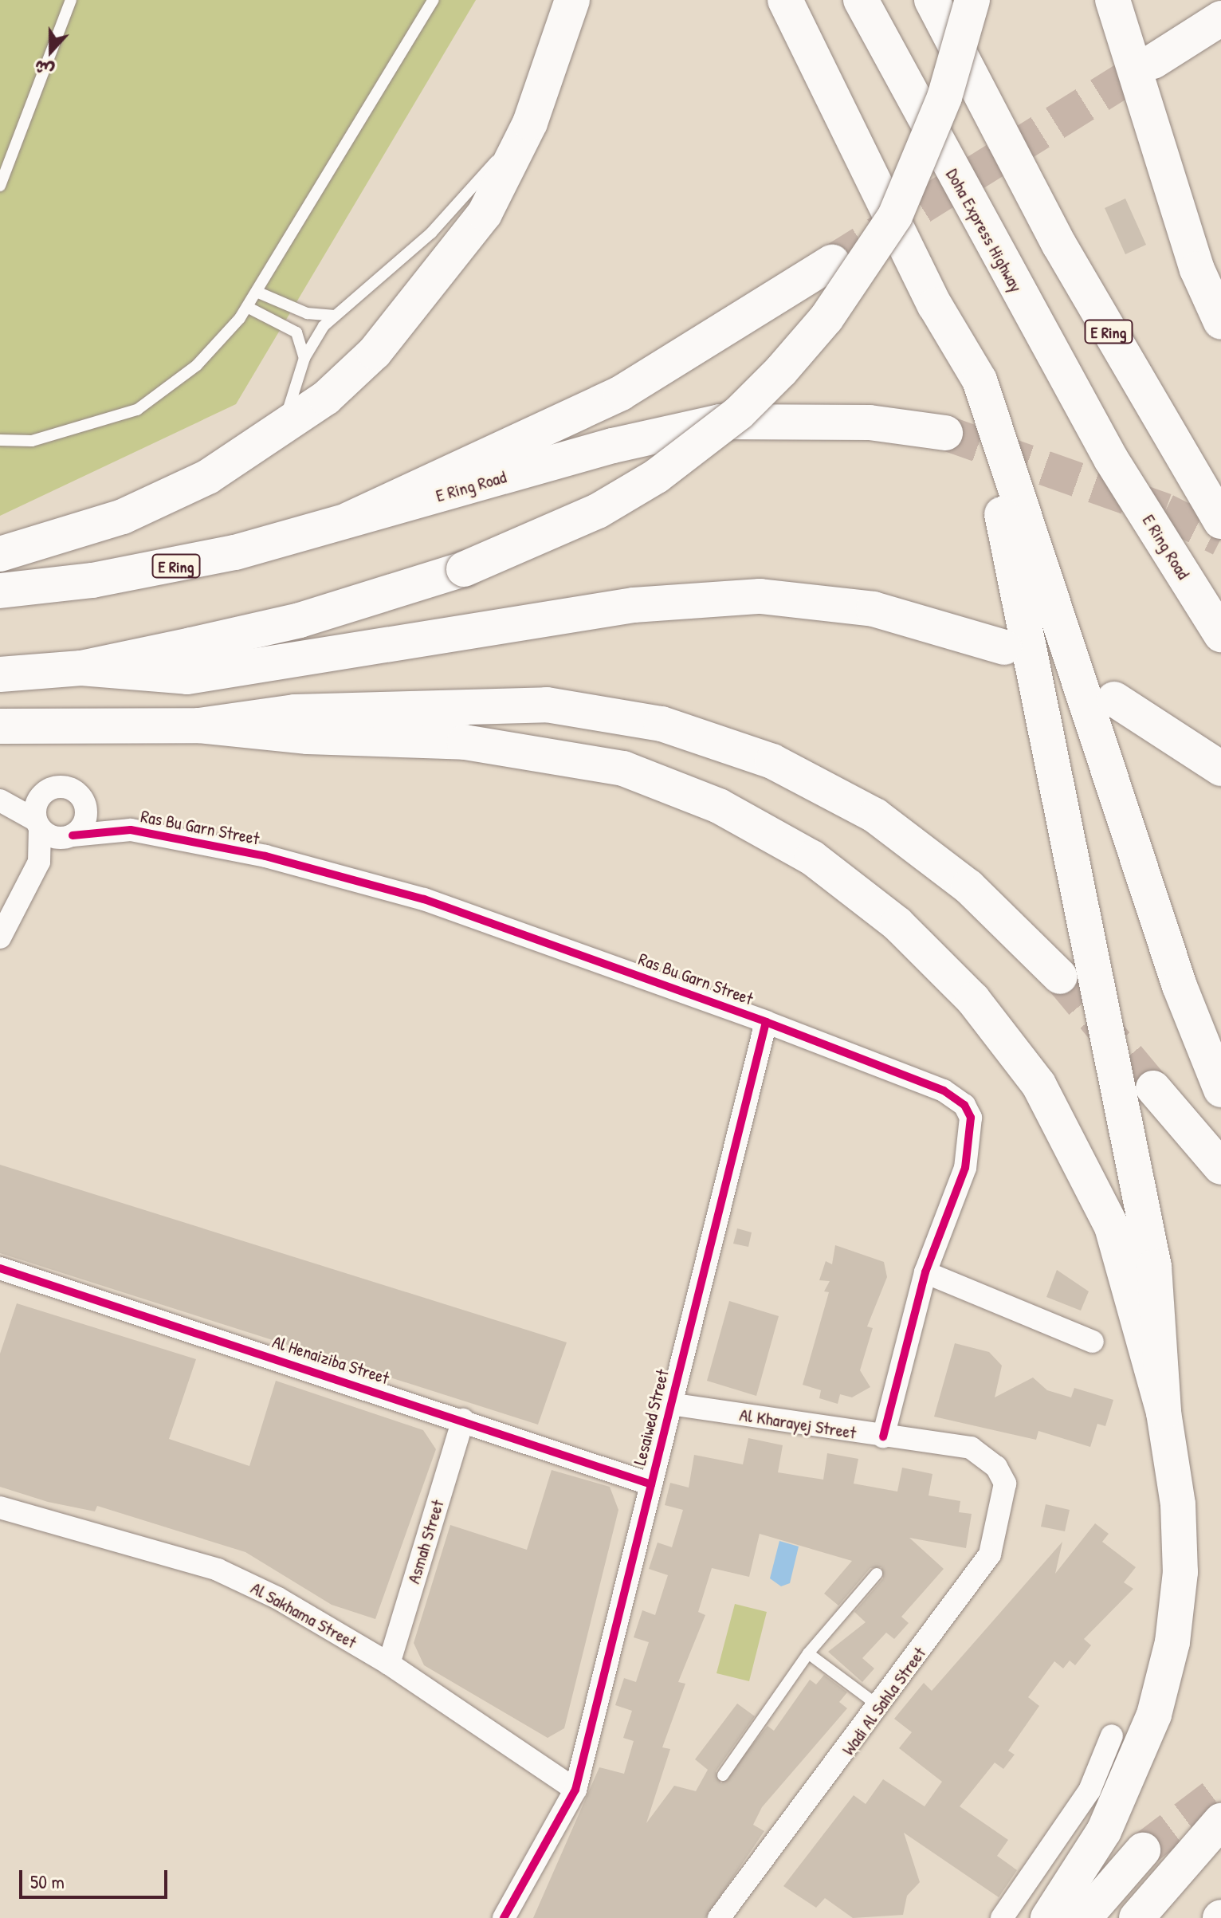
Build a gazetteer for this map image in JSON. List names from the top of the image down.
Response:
{
  "streets": {
    "main road": ["Doha Express Highway", "E Ring", "E Ring Road"],
    "street": [
      "Ras Bu Garn Street",
      "Al Henaiziba Street",
      "Lesaiwed Street",
      "Al Kharayej Street",
      "Asmah Street",
      "Al Sakhama Street",
      "Wadi Al Sahla Street"
    ]
  },
  "crossings": [
    ["Doha Express Highway", "E Ring Road"],
    ["Ras Bu Garn Street", "Lesaiwed Street"],
    ["Ras Bu Garn Street", "Al Kharayej Street"],
    ["Ras Bu Garn Street", "Wadi Al Sahla Street"],
    ["Al Henaiziba Street", "Lesaiwed Street"],
    ["Al Henaiziba Street", "Asmah Street"],
    ["Lesaiwed Street", "Al Kharayej Street"],
    ["Lesaiwed Street", "Al Sakhama Street"],
    ["Al Kharayej Street", "Wadi Al Sahla Street"],
    ["Asmah Street", "Al Sakhama Street"]
  ],
  "scale_bar": "50 m",
  "north": "bottom"
}
